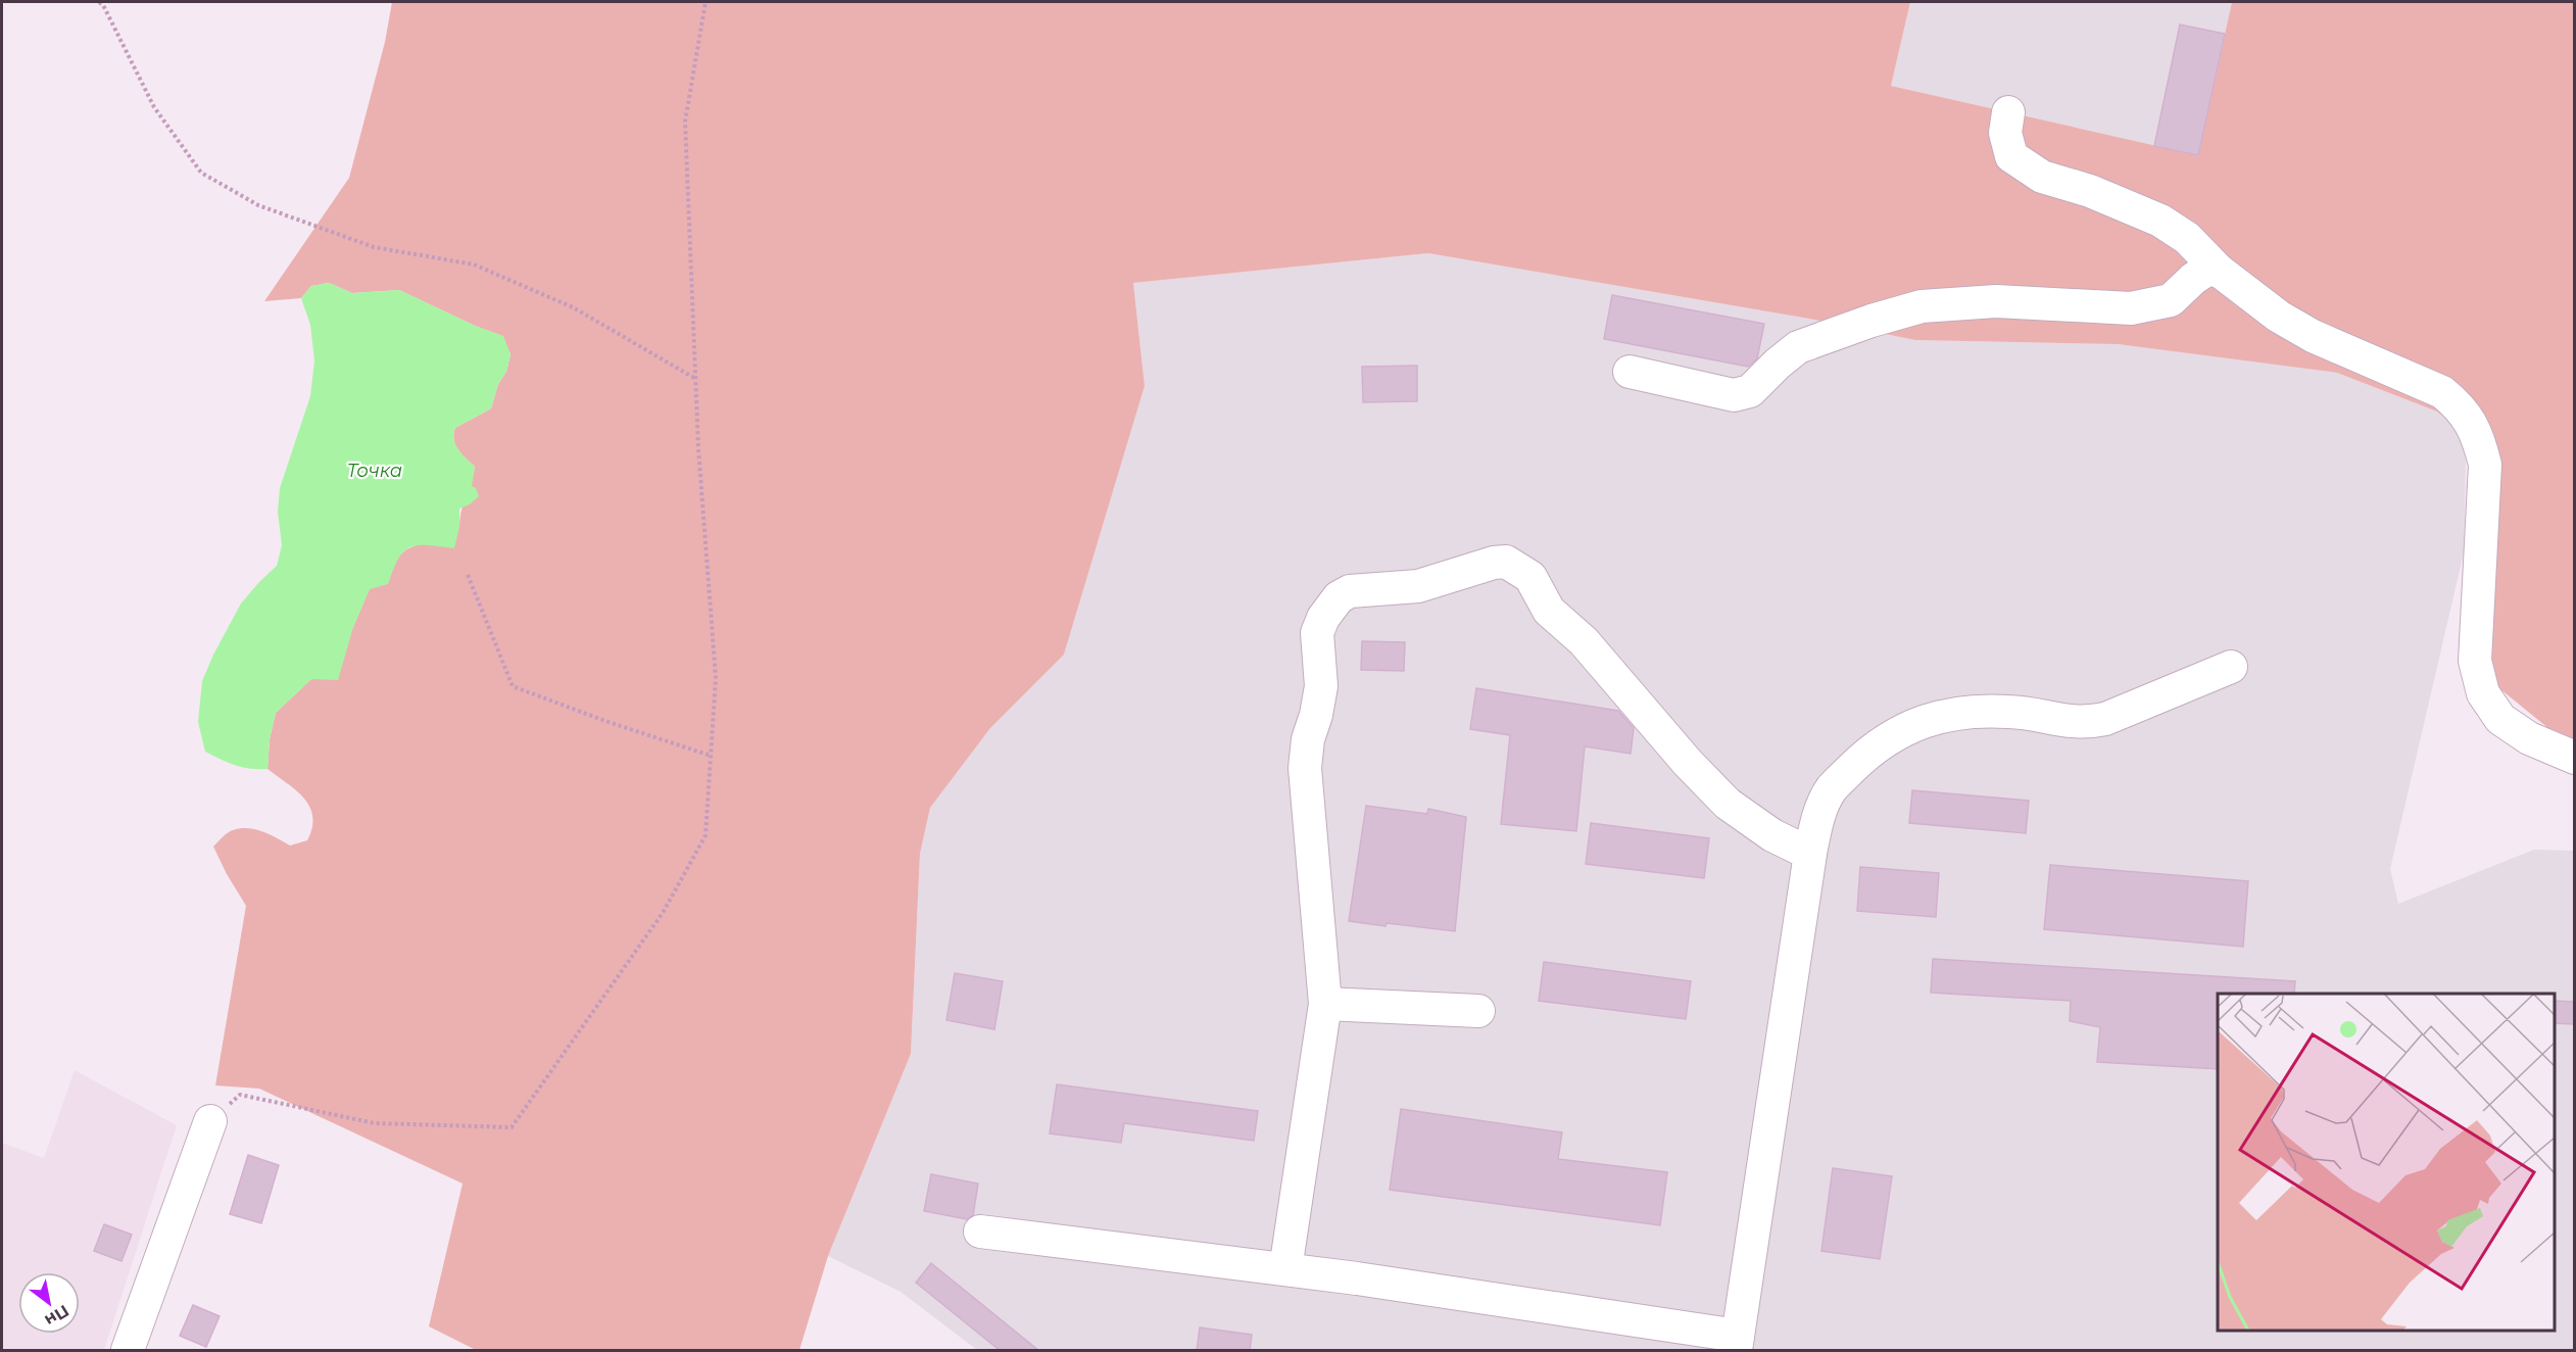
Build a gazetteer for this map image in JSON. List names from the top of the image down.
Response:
{
  "water": ["Точка"],
  "north": "bottom right"
}
